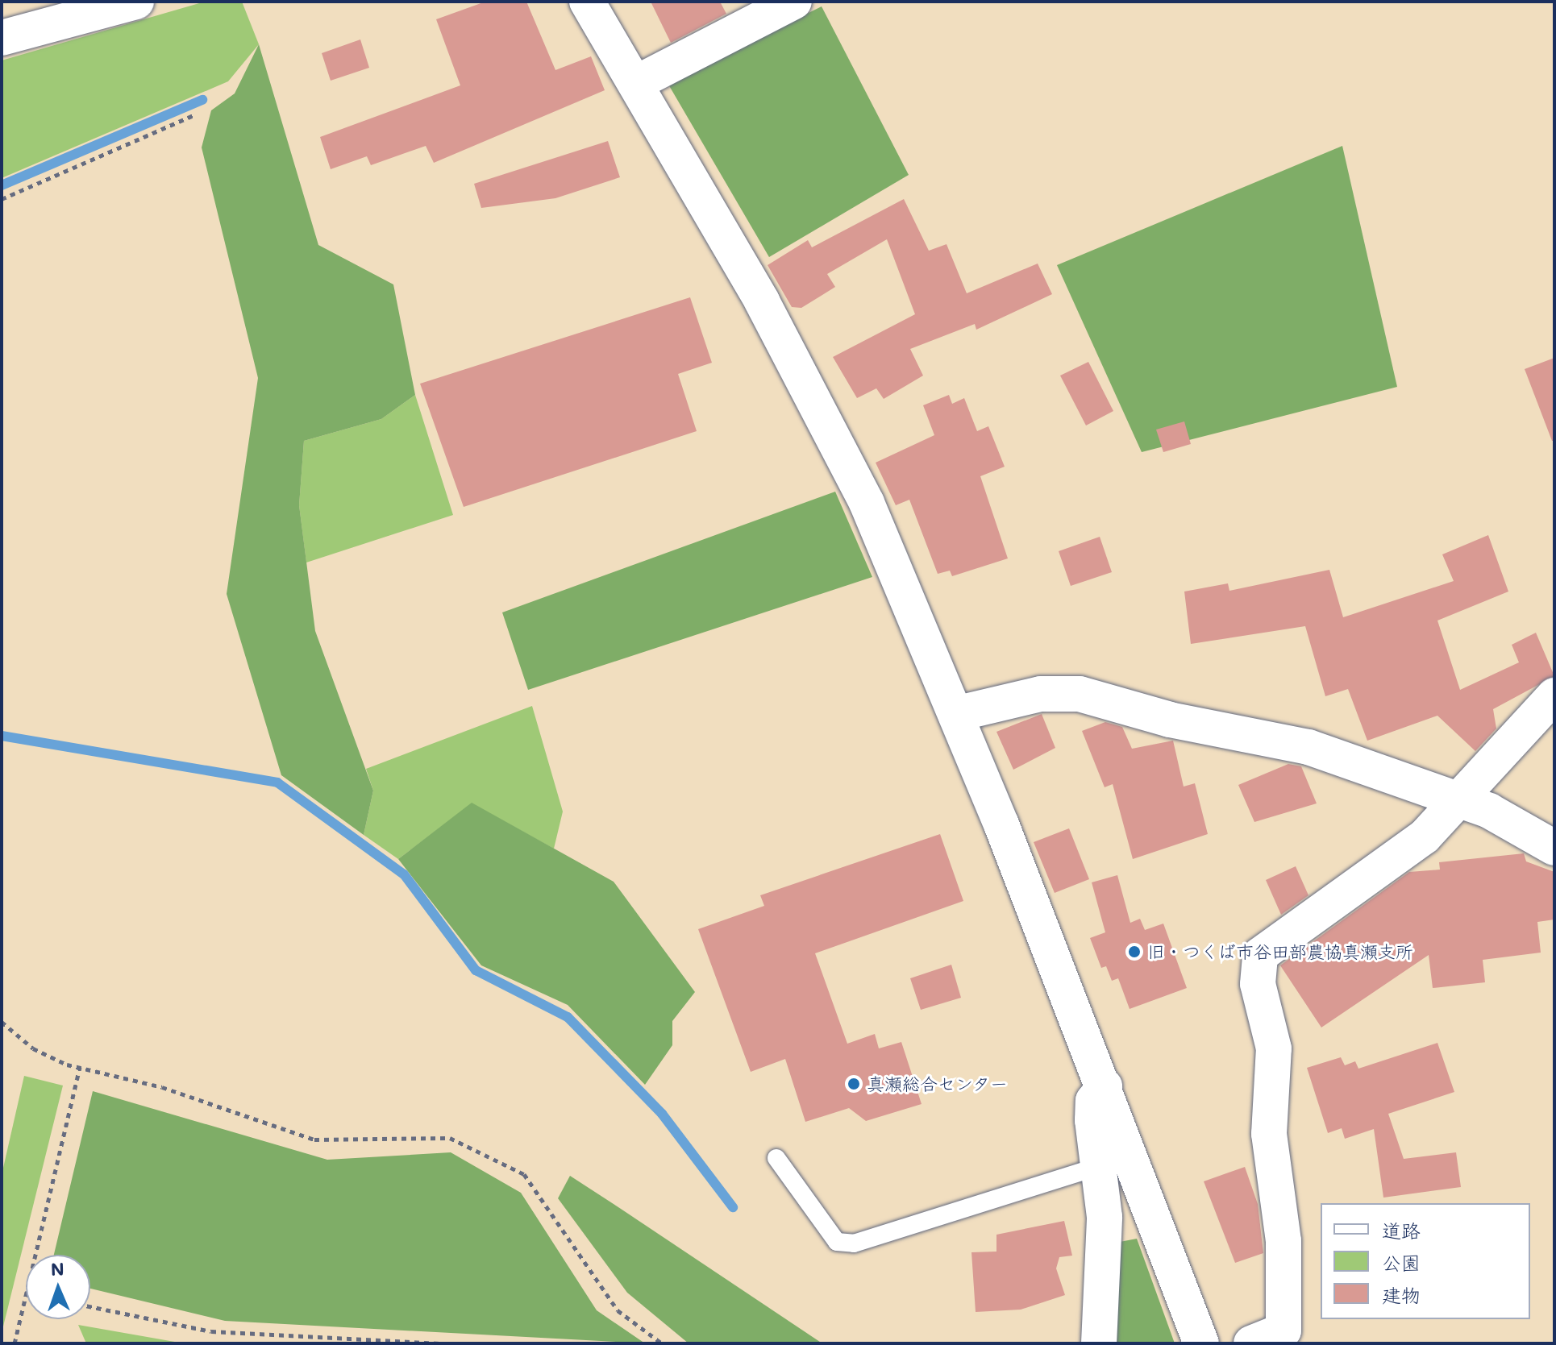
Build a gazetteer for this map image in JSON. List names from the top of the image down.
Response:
{
  "places": ["旧・つくば市谷田部農協真瀬支所", "真瀬総合センター"],
  "legend": ["道路", "公園", "建物"],
  "north": "top"
}
